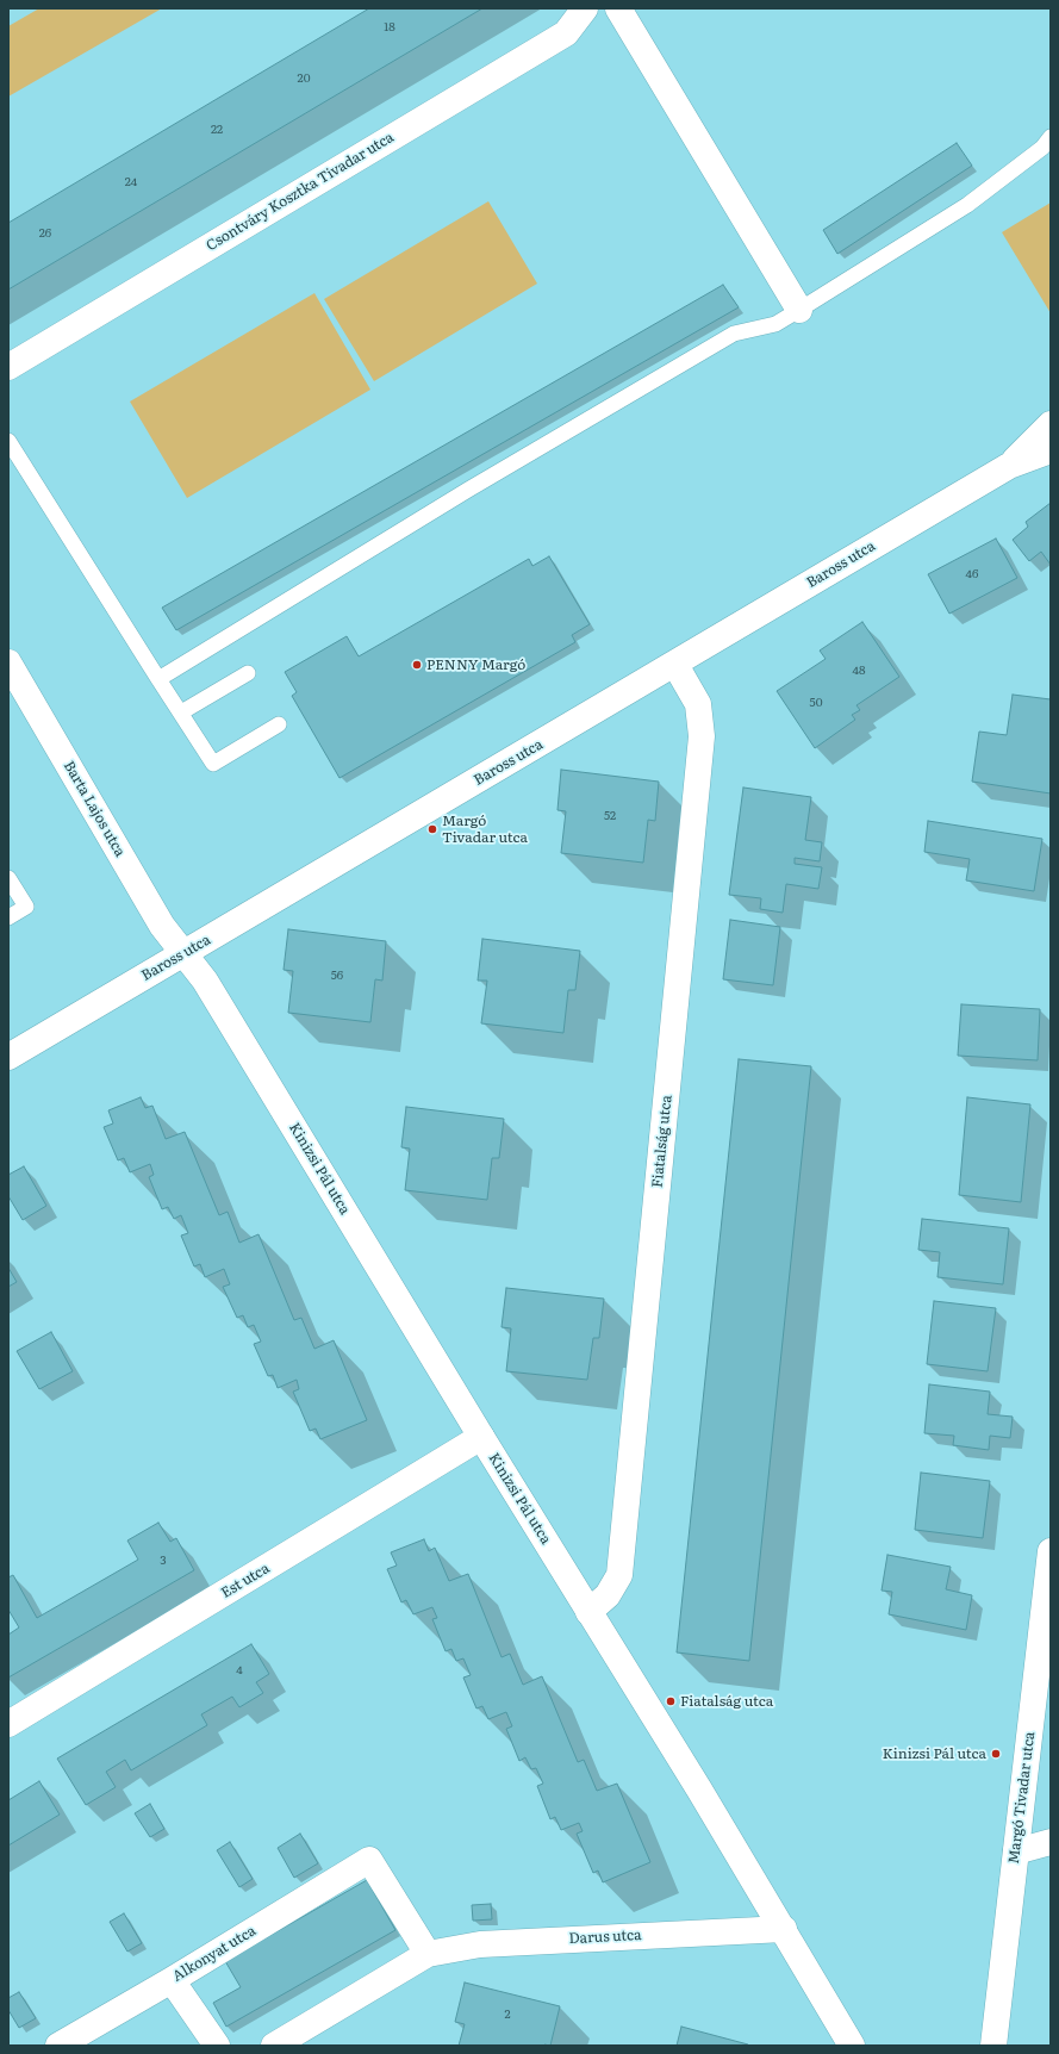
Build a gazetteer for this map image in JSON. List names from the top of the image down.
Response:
{
  "streets": {
    "street": [
      "Csontváry Kosztka Tivadar utca",
      "Baross utca",
      "Barta Lajos utca",
      "Fiatalság utca",
      "Kinizsi Pál utca",
      "Est utca",
      "Margó Tivadar utca",
      "Darus utca",
      "Alkonyat utca"
    ]
  },
  "crossings": [
    ["Baross utca", "Barta Lajos utca"],
    ["Baross utca", "Fiatalság utca"],
    ["Baross utca", "Kinizsi Pál utca"],
    ["Barta Lajos utca", "Kinizsi Pál utca"],
    ["Fiatalság utca", "Kinizsi Pál utca"],
    ["Kinizsi Pál utca", "Est utca"],
    ["Kinizsi Pál utca", "Darus utca"],
    ["Darus utca", "Alkonyat utca"]
  ],
  "places": [
    "PENNY Margó",
    "Margó Tivadar utca",
    "Fiatalság utca",
    "Kinizsi Pál utca"
  ],
  "house_numbers": [
    "18",
    "20",
    "22",
    "24",
    "26",
    "46",
    "48",
    "50",
    "52",
    "56",
    "3",
    "4",
    "2"
  ]
}
